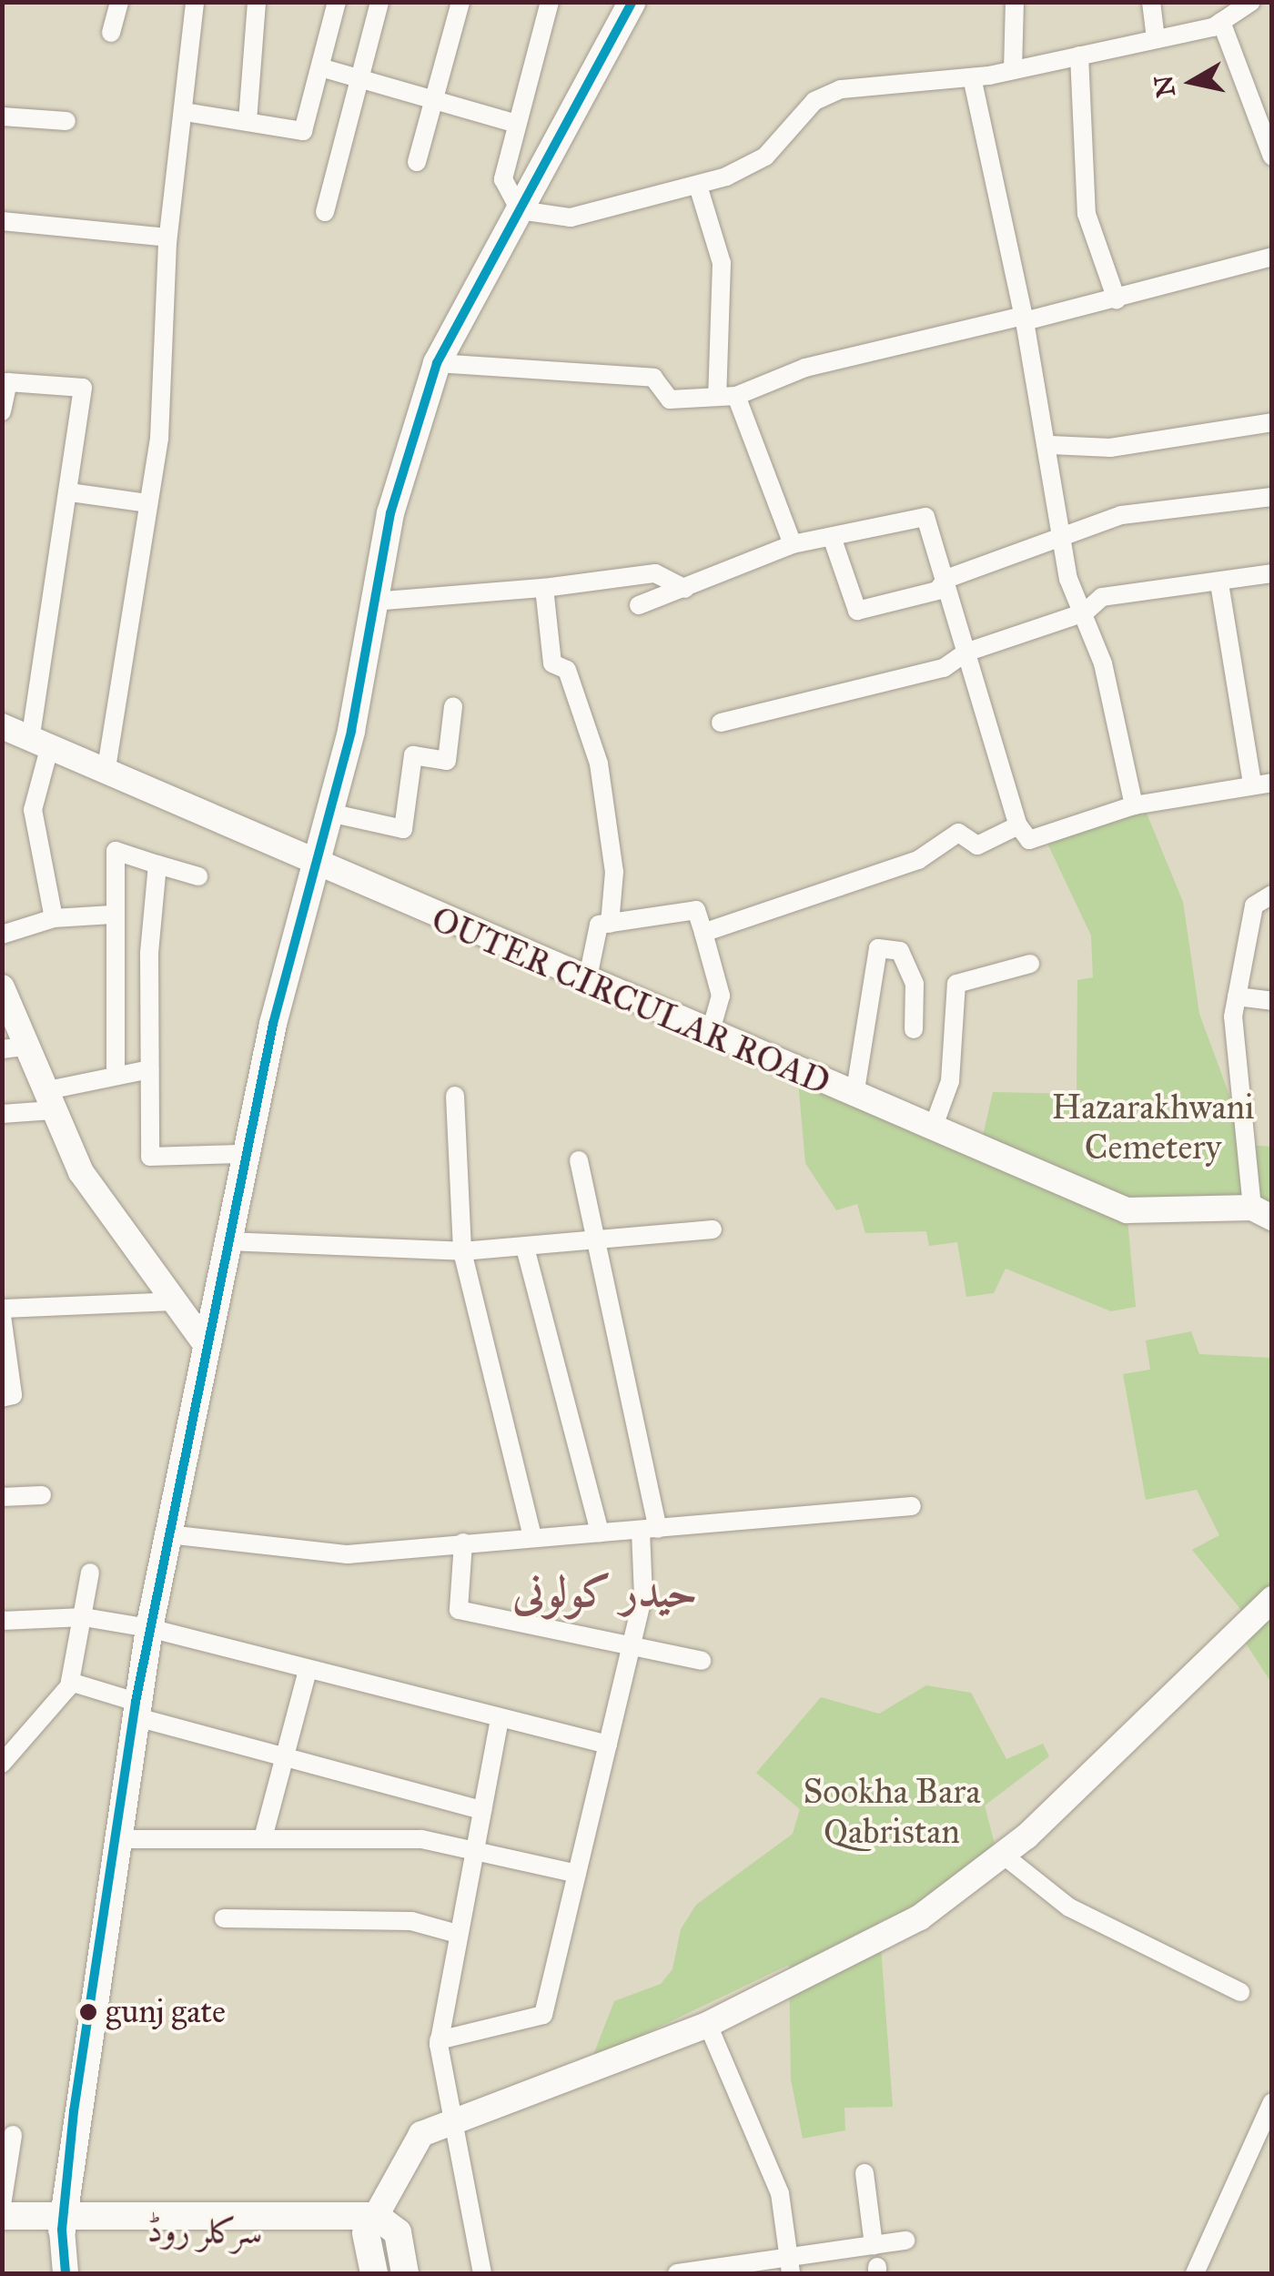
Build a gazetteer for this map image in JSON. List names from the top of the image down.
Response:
{
  "streets": {
    "street": ["OUTER CIRCULAR ROAD"]
  },
  "districts": ["حیدر کولونی"],
  "parks": ["Hazarakhwani Cemetery", "Sookha Bara Qabristan"],
  "places": ["gunj gate"],
  "north": "left"
}
